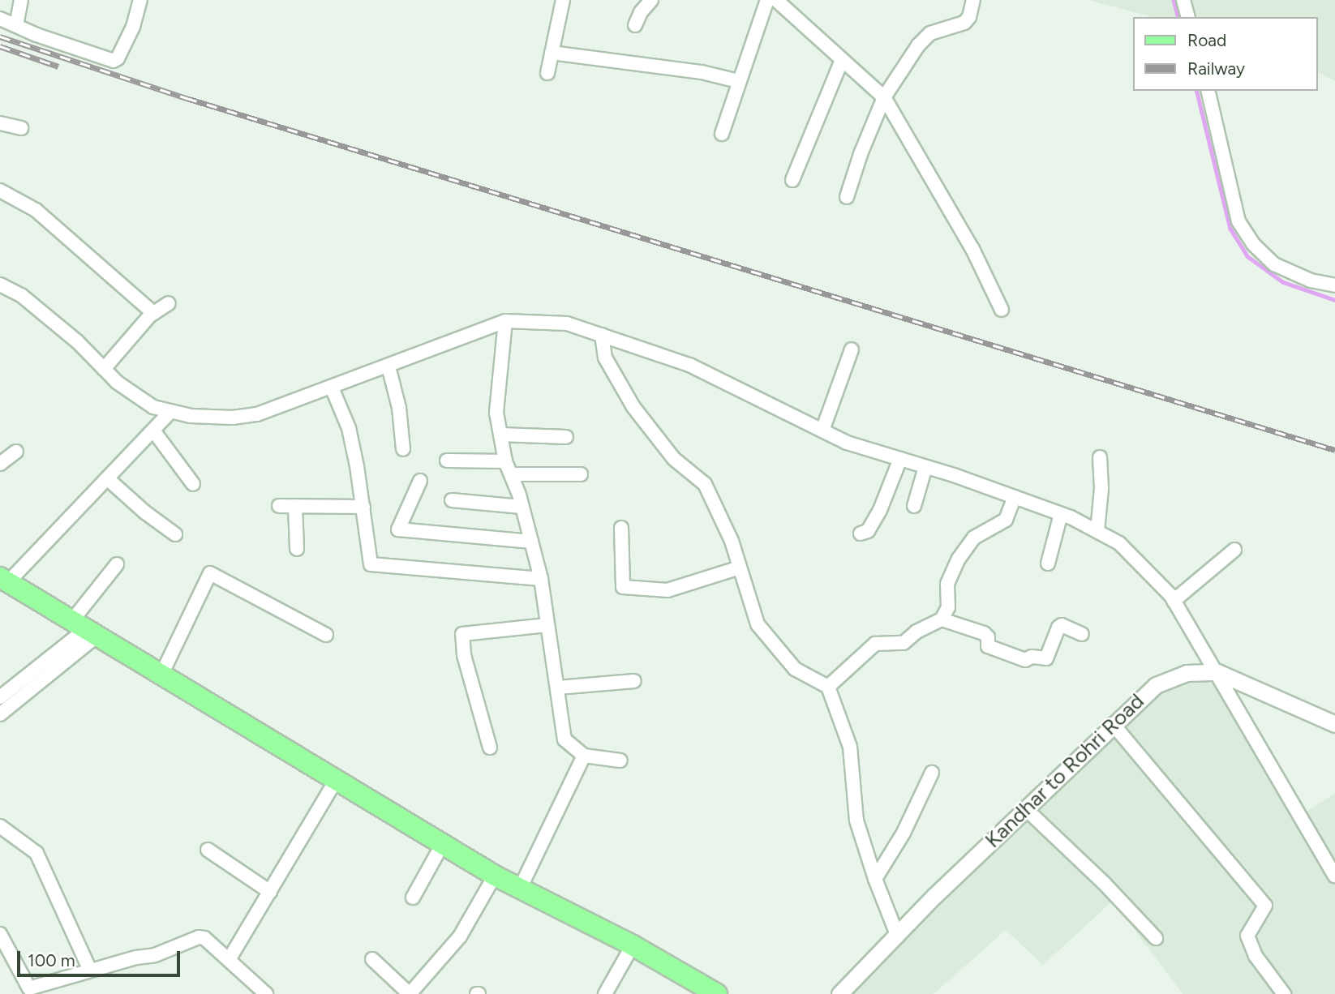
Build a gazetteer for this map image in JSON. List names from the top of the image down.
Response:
{
  "streets": {
    "street": ["Kandhar to Rohri Road"]
  },
  "legend": ["Road", "Railway"],
  "scale_bar": "100 m"
}
